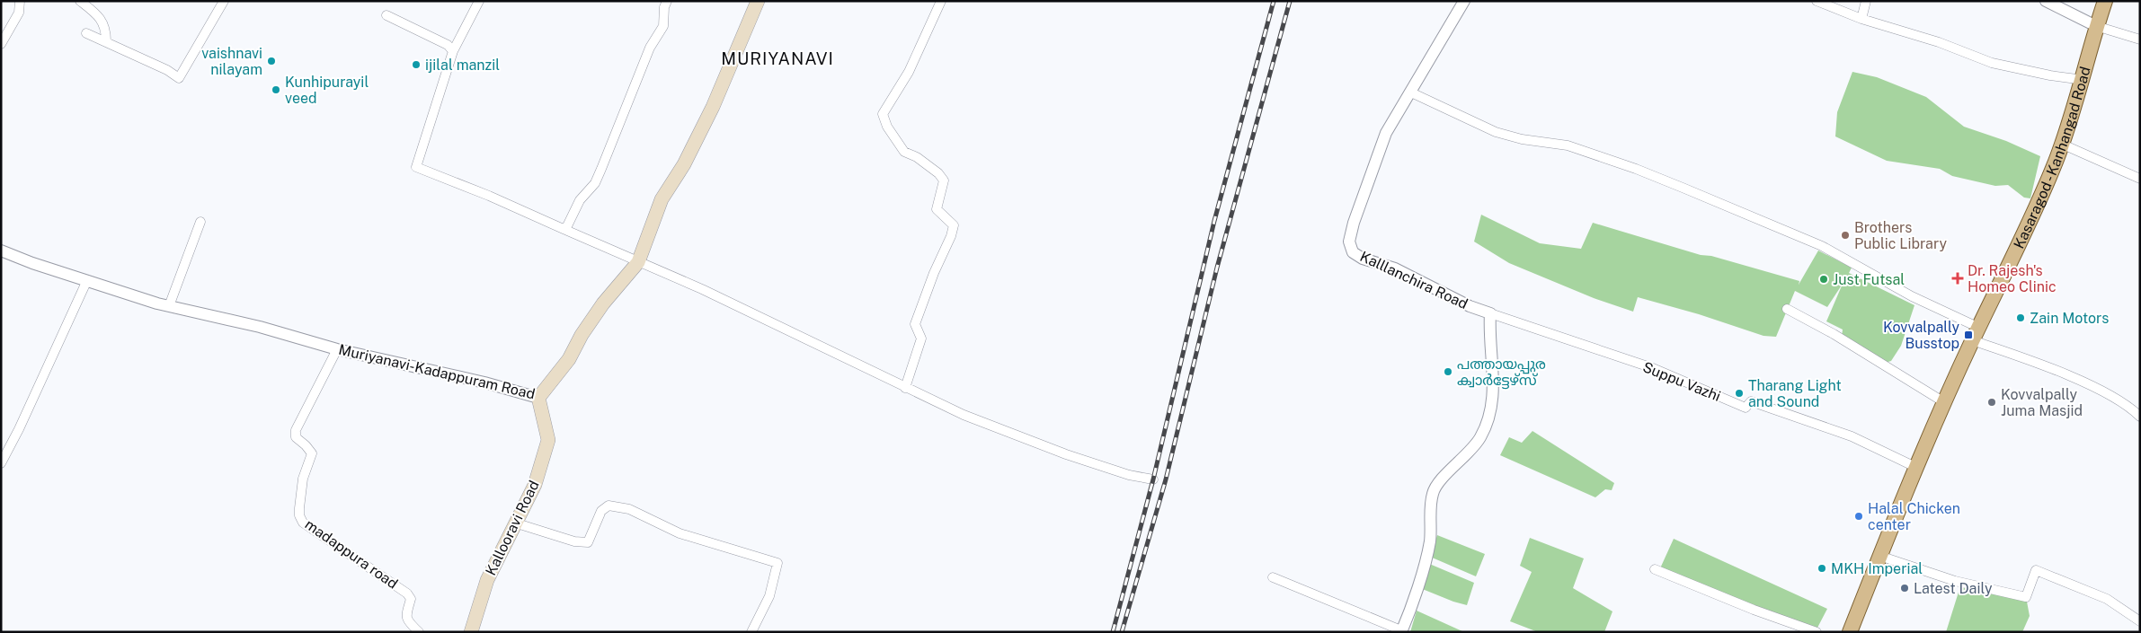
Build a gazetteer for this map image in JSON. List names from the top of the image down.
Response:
{
  "streets": {
    "main road": ["Kasaragod - Kanhangad Road", "Muriyanavi-Kadappuram Road", "Kallooravi Road"],
    "street": ["Kalllanchira Road", "Suppu Vazhi", "madappura road"]
  },
  "crossings": [
    ["Kasaragod - Kanhangad Road", "Suppu Vazhi"],
    ["Kalllanchira Road", "Suppu Vazhi"],
    ["Muriyanavi-Kadappuram Road", "Kallooravi Road"],
    ["Muriyanavi-Kadappuram Road", "madappura road"]
  ],
  "districts": ["MURIYANAVI"],
  "places": {
    "other": [
      "vaishnavi nilayam",
      "ijilal manzil",
      "Kunhipurayil veed",
      "Brothers Public Library",
      "Just Futsal",
      "Zain Motors",
      "പത്തായപ്പുര ക്വാർട്ടേഴ്സ്",
      "Tharang Light and Sound",
      "Kovvalpally Juma Masjid",
      "Halal Chicken center",
      "MKH Imperial",
      "Latest Daily"
    ],
    "health": ["Dr. Rajesh's Homeo Clinic"],
    "transit": ["Kovvalpally Busstop"]
  }
}
